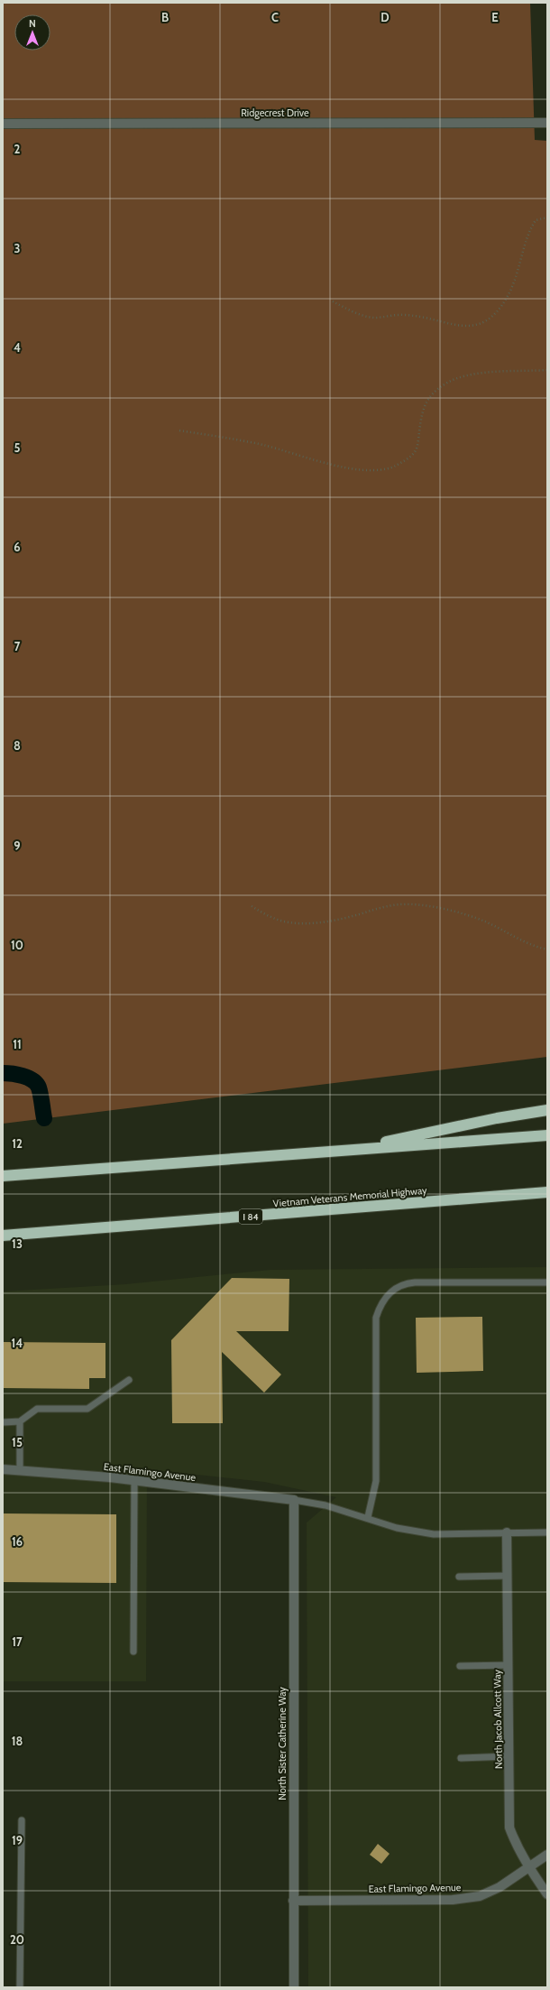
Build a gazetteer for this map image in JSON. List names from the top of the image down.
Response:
{
  "streets": {
    "highway": ["Vietnam Veterans Memorial Highway", "I 84"],
    "street": [
      "Ridgecrest Drive",
      "East Flamingo Avenue",
      "North Jacob Allcott Way",
      "North Sister Catherine Way"
    ]
  },
  "crossings": [
    ["East Flamingo Avenue", "North Jacob Allcott Way"],
    ["East Flamingo Avenue", "North Sister Catherine Way"]
  ],
  "north": "top",
  "grid": {
    "columns": [
      "B",
      "C",
      "D",
      "E"
    ],
    "rows": [
      "2",
      "3",
      "4",
      "5",
      "6",
      "7",
      "8",
      "9",
      "10",
      "11",
      "12",
      "13",
      "14",
      "15",
      "16",
      "17",
      "18",
      "19",
      "20"
    ]
  }
}
